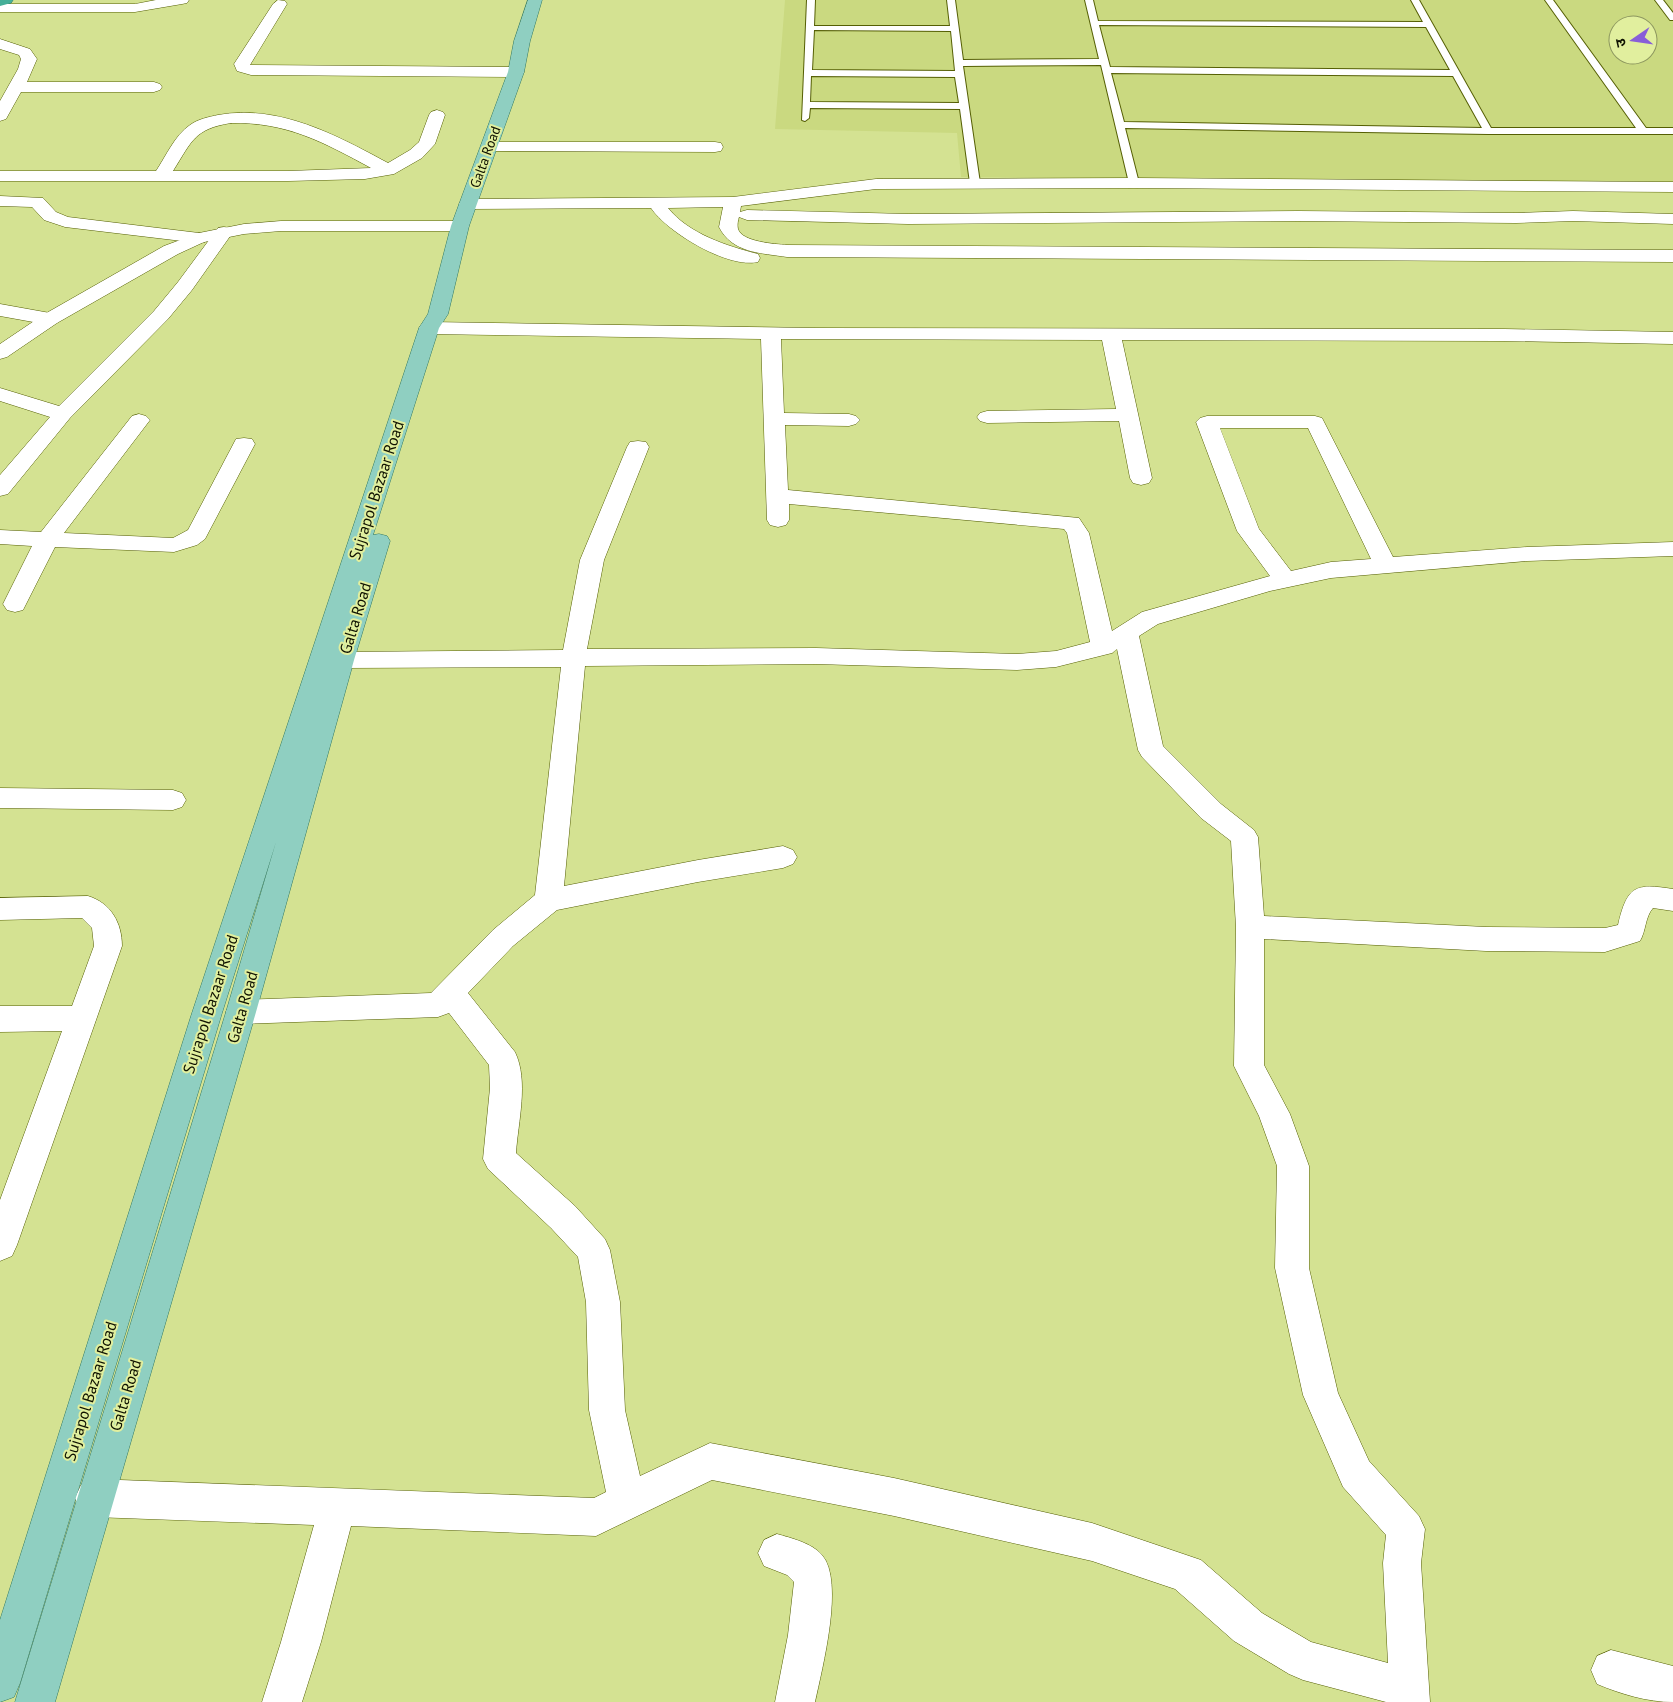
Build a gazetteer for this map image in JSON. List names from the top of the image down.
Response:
{
  "streets": {
    "main road": ["Galta Road", "Sujrapol Bazaar Road"]
  },
  "crossings": [
    ["Galta Road", "Sujrapol Bazaar Road"]
  ],
  "north": "left"
}
